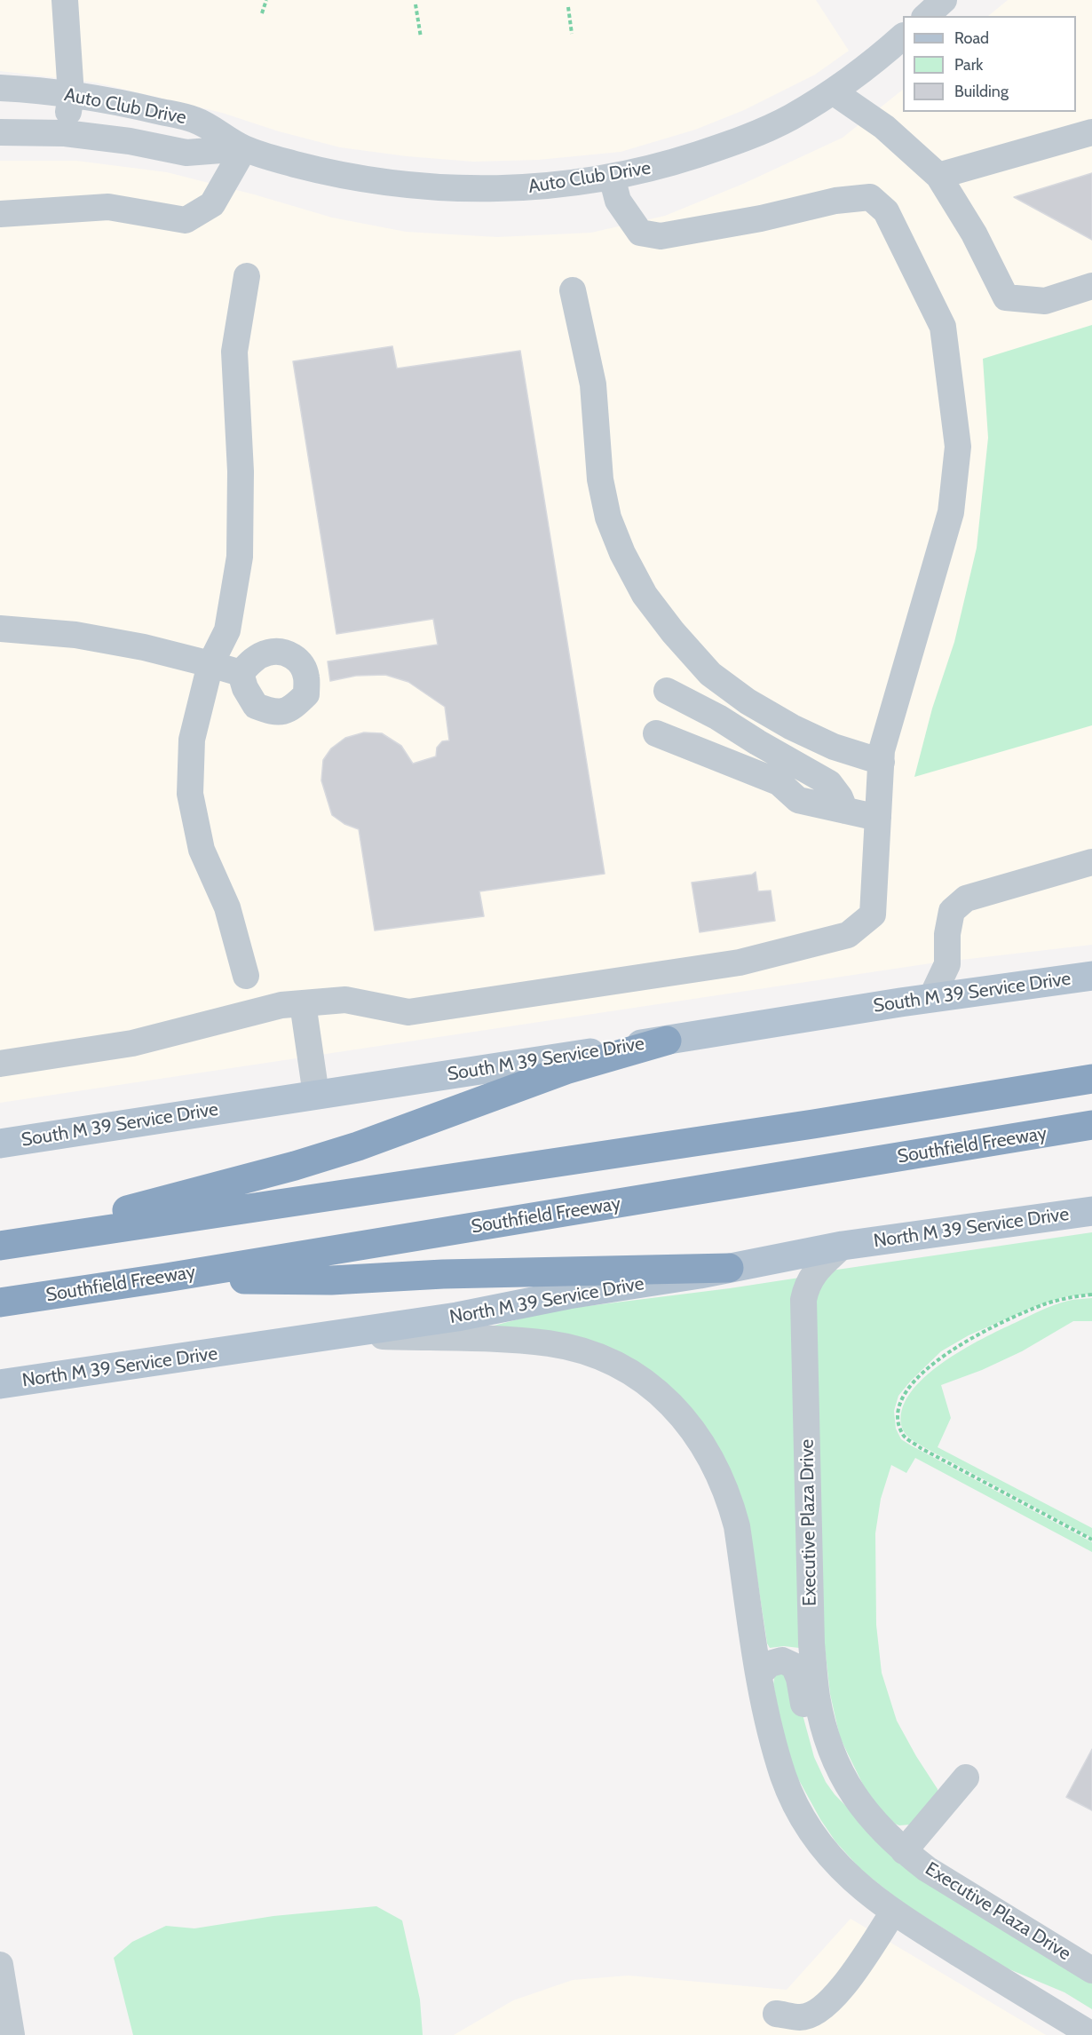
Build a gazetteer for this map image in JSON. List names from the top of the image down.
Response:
{
  "streets": {
    "highway": ["Southfield Freeway"],
    "main road": ["South M 39 Service Drive", "North M 39 Service Drive"],
    "street": ["Auto Club Drive", "Executive Plaza Drive"]
  },
  "crossings": [
    ["North M 39 Service Drive", "Executive Plaza Drive"]
  ],
  "legend": ["Road", "Park", "Building"]
}
